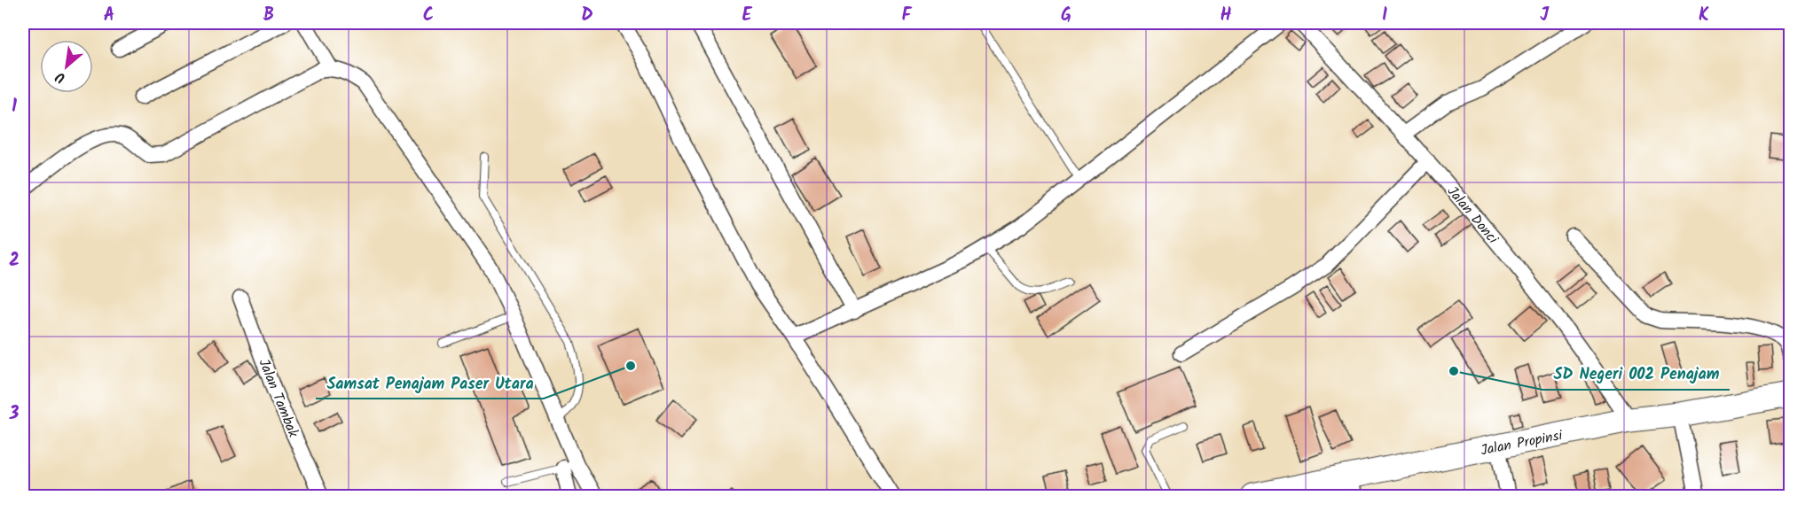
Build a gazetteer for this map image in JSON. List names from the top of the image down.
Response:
{
  "streets": {
    "highway": ["Jalan Propinsi"],
    "street": ["Jalan Donci", "Jalan Tambak"]
  },
  "crossings": [
    ["Jalan Donci", "Jalan Propinsi"]
  ],
  "places": ["Samsat Penajam Paser Utara", "SD Negeri 002 Penajam"],
  "north": "bottom left",
  "grid": {
    "columns": [
      "A",
      "B",
      "C",
      "D",
      "E",
      "F",
      "G",
      "H",
      "I",
      "J",
      "K"
    ],
    "rows": ["1", "2", "3"]
  }
}
